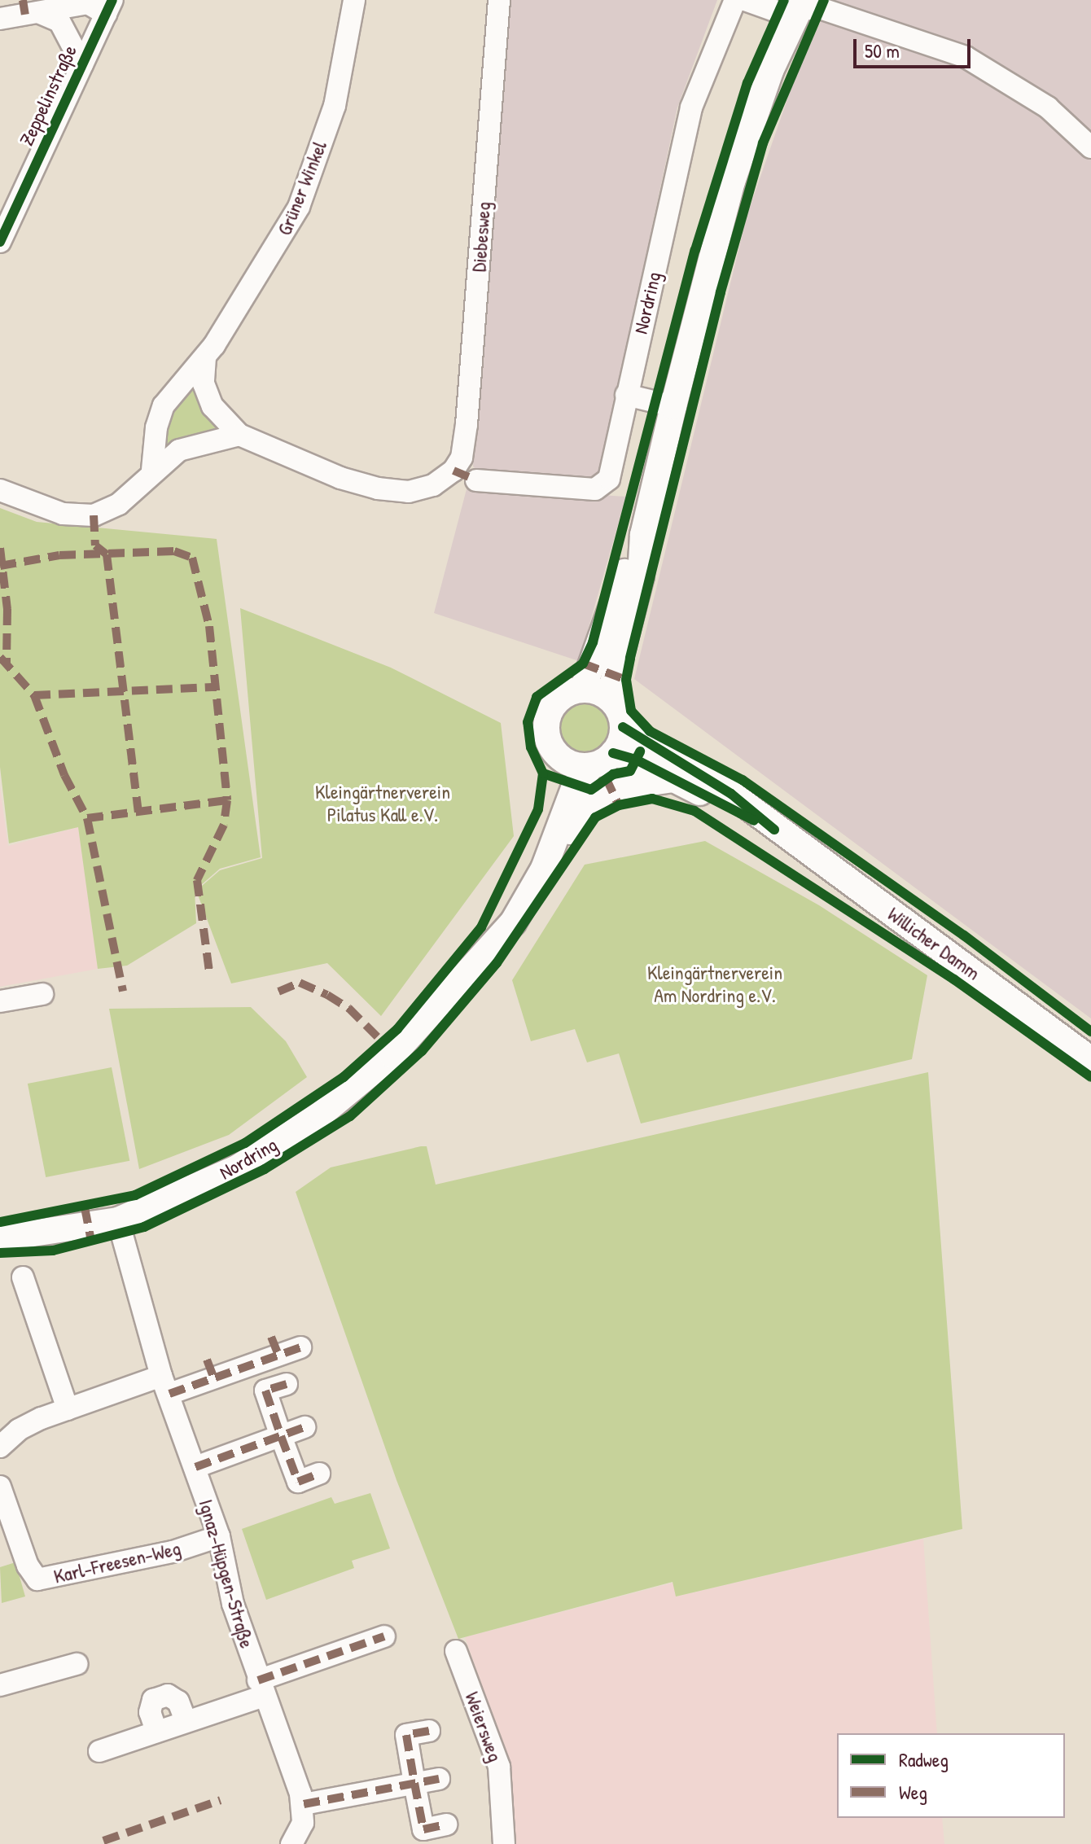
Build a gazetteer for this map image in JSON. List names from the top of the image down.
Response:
{
  "streets": {
    "main road": ["Nordring", "Willicher Damm"],
    "street": [
      "Zeppelinstraße",
      "Grüner Winkel",
      "Diebesweg",
      "Karl-Freesen-Weg",
      "Ignaz-Hüpgen-Straße",
      "Weiersweg"
    ]
  },
  "crossings": [
    ["Nordring", "Willicher Damm"],
    ["Nordring", "Ignaz-Hüpgen-Straße"],
    ["Karl-Freesen-Weg", "Ignaz-Hüpgen-Straße"]
  ],
  "parks": ["Kleingärtnerverein Pilatus Kall e.V.", "Kleingärtnerverein Am Nordring e.V."],
  "legend": ["Radweg", "Weg"],
  "scale_bar": "50 m"
}
